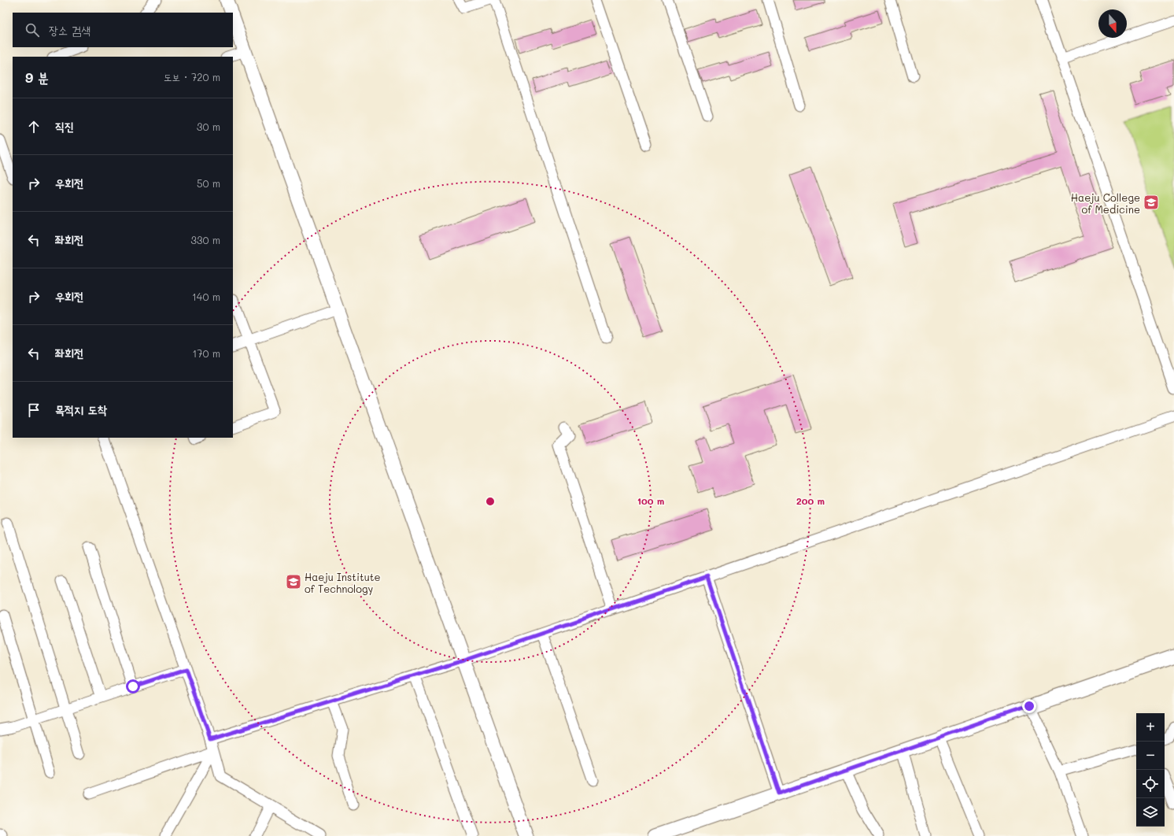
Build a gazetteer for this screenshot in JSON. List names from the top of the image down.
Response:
{
  "places": {
    "school or university": ["Haeju College of Medicine", "Haeju Institute of Technology"]
  },
  "north": "bottom",
  "page": {
    "search": "장소 검색",
    "heading": ["9 분", "도보 · 720 m"],
    "list": [
      ["직진", "30 m"],
      ["우회전", "50 m"],
      ["좌회전", "330 m"],
      ["우회전", "140 m"],
      ["좌회전", "170 m"],
      "목적지 도착"
    ],
    "map_buttons": ["+", "−"]
  },
  "rings": ["100 m", "200 m"]
}
